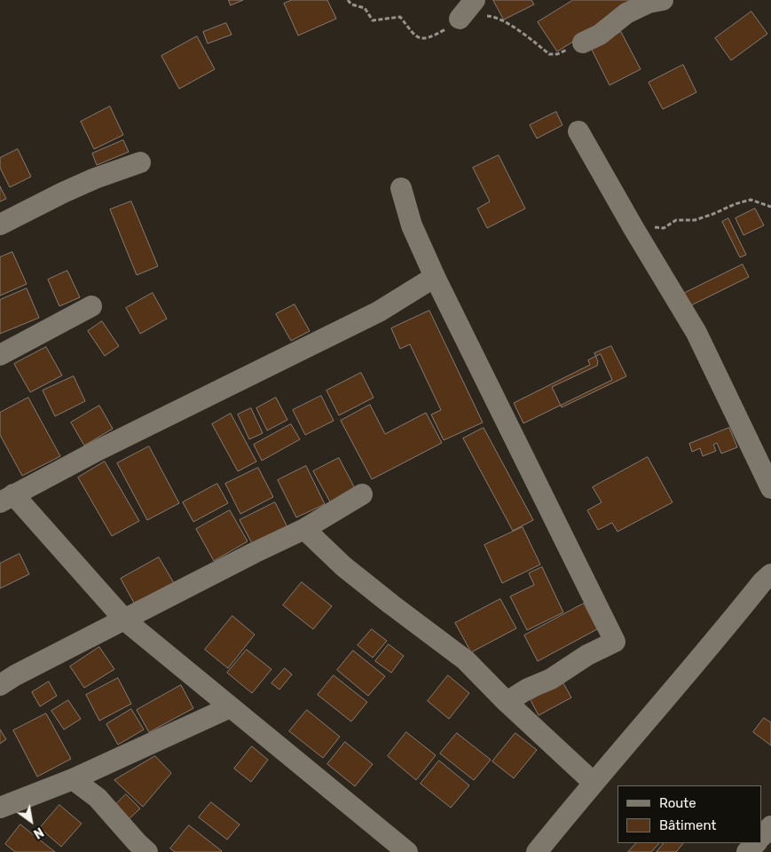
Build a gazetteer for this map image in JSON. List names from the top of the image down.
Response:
{
  "legend": ["Route", "Bâtiment"],
  "north": "bottom right"
}
